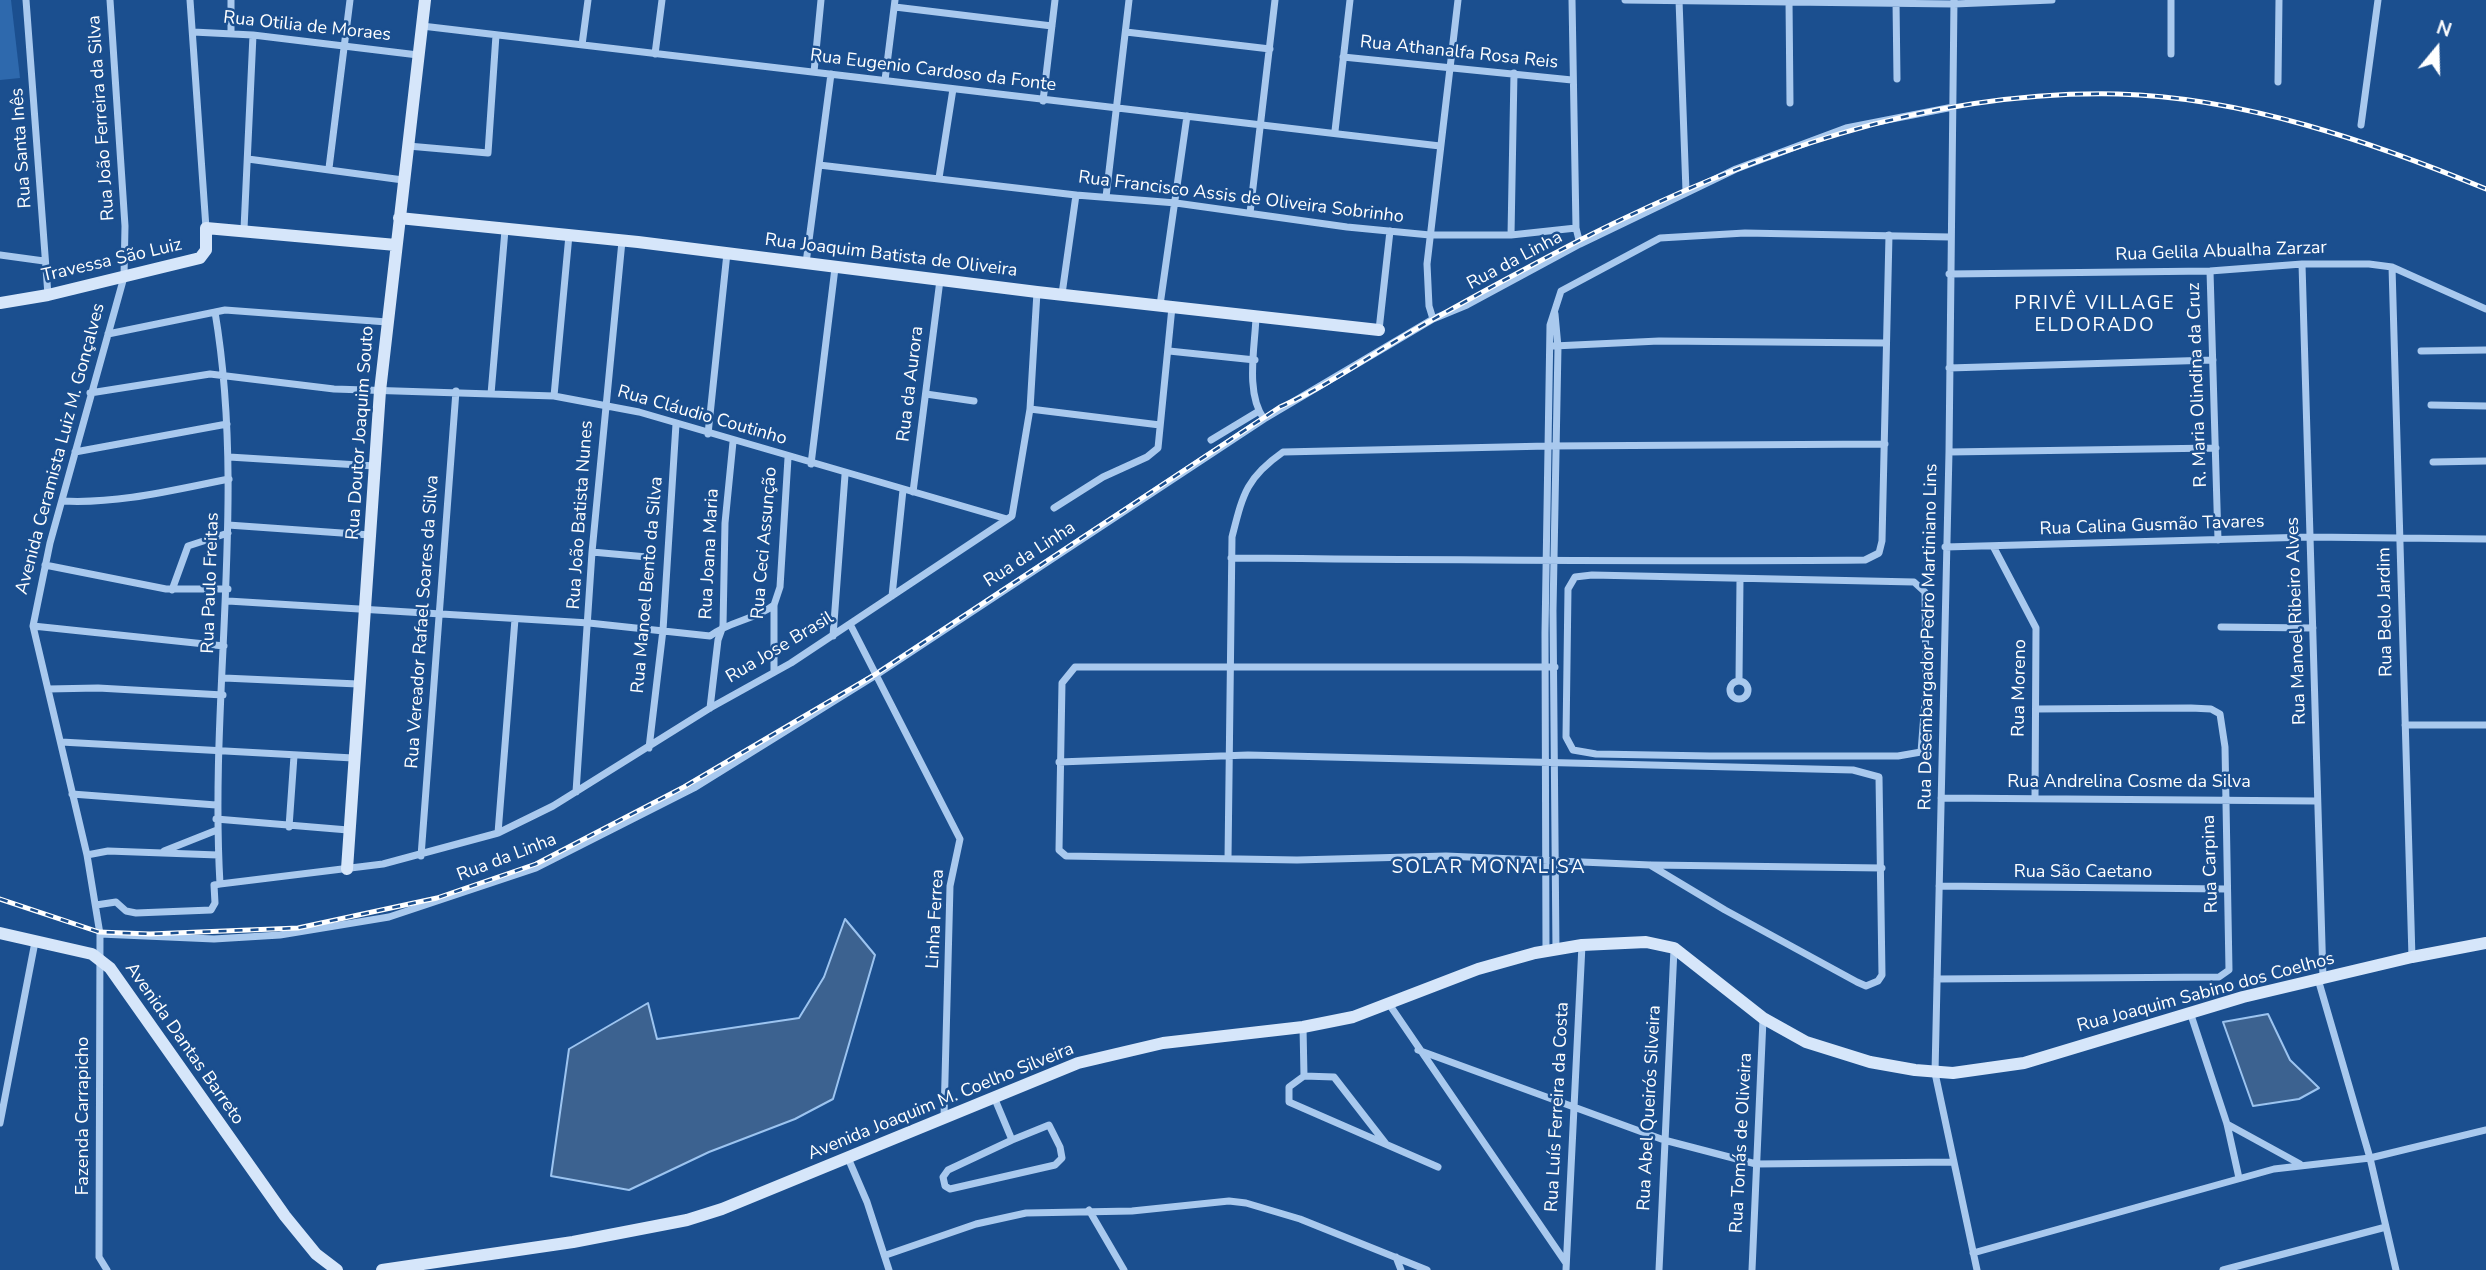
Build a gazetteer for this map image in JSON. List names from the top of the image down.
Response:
{
  "streets": {
    "main road": [
      "Rua Joaquim Batista de Oliveira",
      "Travessa São Luiz",
      "Rua Doutor Joaquim Souto",
      "Rua Joaquim Sabino dos Coelhos",
      "Avenida Dantas Barreto",
      "Avenida Joaquim M. Coelho Silveira"
    ],
    "street": [
      "Rua Otilia de Moraes",
      "Rua Athanalfa Rosa Reis",
      "Rua Eugenio Cardoso da Fonte",
      "Rua João Ferreira da Silva",
      "Rua Santa Inês",
      "Rua Francisco Assis de Oliveira Sobrinho",
      "Rua Gelila Abualha Zarzar",
      "Rua da Linha",
      "Rua da Aurora",
      "R. Maria Olindina da Cruz",
      "Rua Cláudio Coutinho",
      "Avenida Ceramista Luiz M. Gonçalves",
      "Rua João Batista Nunes",
      "Rua Calina Gusmão Tavares",
      "Rua Ceci Assunção",
      "Rua Joana Maria",
      "Rua Paulo Freitas",
      "Rua Manoel Bento da Silva",
      "Rua Belo Jardim",
      "Rua Manoel Ribeiro Alves",
      "Rua Vereador Rafael Soares da Silva",
      "Rua Desembargador Pedro Martiniano Lins",
      "Rua Jose Brasil",
      "Rua Moreno",
      "Rua Andrelina Cosme da Silva",
      "Rua Carpina",
      "Rua São Caetano",
      "Linha Ferrea",
      "Rua Luís Ferreira da Costa",
      "Rua Abel Queirós Silveira",
      "Fazenda Carrapicho",
      "Rua Tomás de Oliveira"
    ]
  },
  "crossings": [
    ["Rua Otilia de Moraes", "Rua Doutor Joaquim Souto"],
    ["Rua Eugenio Cardoso da Fonte", "Rua Doutor Joaquim Souto"],
    ["Rua João Ferreira da Silva", "Travessa São Luiz"],
    ["Rua João Ferreira da Silva", "Avenida Ceramista Luiz M. Gonçalves"],
    ["Rua Santa Inês", "Travessa São Luiz"],
    ["Rua Gelila Abualha Zarzar", "R. Maria Olindina da Cruz"],
    ["Rua Gelila Abualha Zarzar", "Rua Belo Jardim"],
    ["Rua Gelila Abualha Zarzar", "Rua Manoel Ribeiro Alves"],
    ["Rua Gelila Abualha Zarzar", "Rua Desembargador Pedro Martiniano Lins"],
    ["Rua Joaquim Batista de Oliveira", "Rua da Aurora"],
    ["Rua Joaquim Batista de Oliveira", "Rua Doutor Joaquim Souto"],
    ["Rua Joaquim Batista de Oliveira", "Rua João Batista Nunes"],
    ["Travessa São Luiz", "Avenida Ceramista Luiz M. Gonçalves"],
    ["Rua da Linha", "Avenida Ceramista Luiz M. Gonçalves"],
    ["Rua da Linha", "Rua Desembargador Pedro Martiniano Lins"],
    ["Rua da Linha", "Linha Ferrea"],
    ["Rua da Aurora", "Rua Cláudio Coutinho"],
    ["R. Maria Olindina da Cruz", "Rua Calina Gusmão Tavares"],
    ["Rua Cláudio Coutinho", "Rua Doutor Joaquim Souto"],
    ["Rua Cláudio Coutinho", "Avenida Ceramista Luiz M. Gonçalves"],
    ["Rua Cláudio Coutinho", "Rua João Batista Nunes"],
    ["Rua Cláudio Coutinho", "Rua Ceci Assunção"],
    ["Rua Cláudio Coutinho", "Rua Joana Maria"],
    ["Rua Cláudio Coutinho", "Rua Paulo Freitas"],
    ["Rua Cláudio Coutinho", "Rua Manoel Bento da Silva"],
    ["Rua Cláudio Coutinho", "Rua Vereador Rafael Soares da Silva"],
    ["Rua Cláudio Coutinho", "Rua Jose Brasil"],
    ["Rua Doutor Joaquim Souto", "Rua Jose Brasil"],
    ["Avenida Ceramista Luiz M. Gonçalves", "Avenida Dantas Barreto"],
    ["Avenida Ceramista Luiz M. Gonçalves", "Fazenda Carrapicho"],
    ["Rua João Batista Nunes", "Rua Jose Brasil"],
    ["Rua Calina Gusmão Tavares", "Rua Belo Jardim"],
    ["Rua Calina Gusmão Tavares", "Rua Manoel Ribeiro Alves"],
    ["Rua Calina Gusmão Tavares", "Rua Desembargador Pedro Martiniano Lins"],
    ["Rua Calina Gusmão Tavares", "Rua Moreno"],
    ["Rua Ceci Assunção", "Rua Jose Brasil"],
    ["Rua Joana Maria", "Rua Jose Brasil"],
    ["Rua Paulo Freitas", "Rua Jose Brasil"],
    ["Rua Manoel Bento da Silva", "Rua Jose Brasil"],
    ["Rua Belo Jardim", "Rua Joaquim Sabino dos Coelhos"],
    ["Rua Manoel Ribeiro Alves", "Rua Andrelina Cosme da Silva"],
    ["Rua Manoel Ribeiro Alves", "Rua Joaquim Sabino dos Coelhos"],
    ["Rua Vereador Rafael Soares da Silva", "Rua Jose Brasil"],
    ["Rua Desembargador Pedro Martiniano Lins", "Rua Andrelina Cosme da Silva"],
    ["Rua Desembargador Pedro Martiniano Lins", "Rua Carpina"],
    ["Rua Desembargador Pedro Martiniano Lins", "Rua São Caetano"],
    ["Rua Desembargador Pedro Martiniano Lins", "Rua Joaquim Sabino dos Coelhos"],
    ["Rua Desembargador Pedro Martiniano Lins", "Avenida Joaquim M. Coelho Silveira"],
    ["Rua Jose Brasil", "Linha Ferrea"],
    ["Rua Moreno", "Rua Andrelina Cosme da Silva"],
    ["Rua Moreno", "Rua Carpina"],
    ["Rua Andrelina Cosme da Silva", "Rua Carpina"],
    ["Rua Carpina", "Rua São Caetano"],
    ["Linha Ferrea", "Avenida Joaquim M. Coelho Silveira"],
    ["Rua Joaquim Sabino dos Coelhos", "Avenida Joaquim M. Coelho Silveira"],
    ["Avenida Dantas Barreto", "Fazenda Carrapicho"],
    ["Avenida Joaquim M. Coelho Silveira", "Rua Luís Ferreira da Costa"],
    ["Avenida Joaquim M. Coelho Silveira", "Rua Abel Queirós Silveira"],
    ["Avenida Joaquim M. Coelho Silveira", "Rua Tomás de Oliveira"]
  ],
  "districts": ["PRIVÊ VILLAGE ELDORADO", "SOLAR MONALISA"],
  "north": "top"
}
